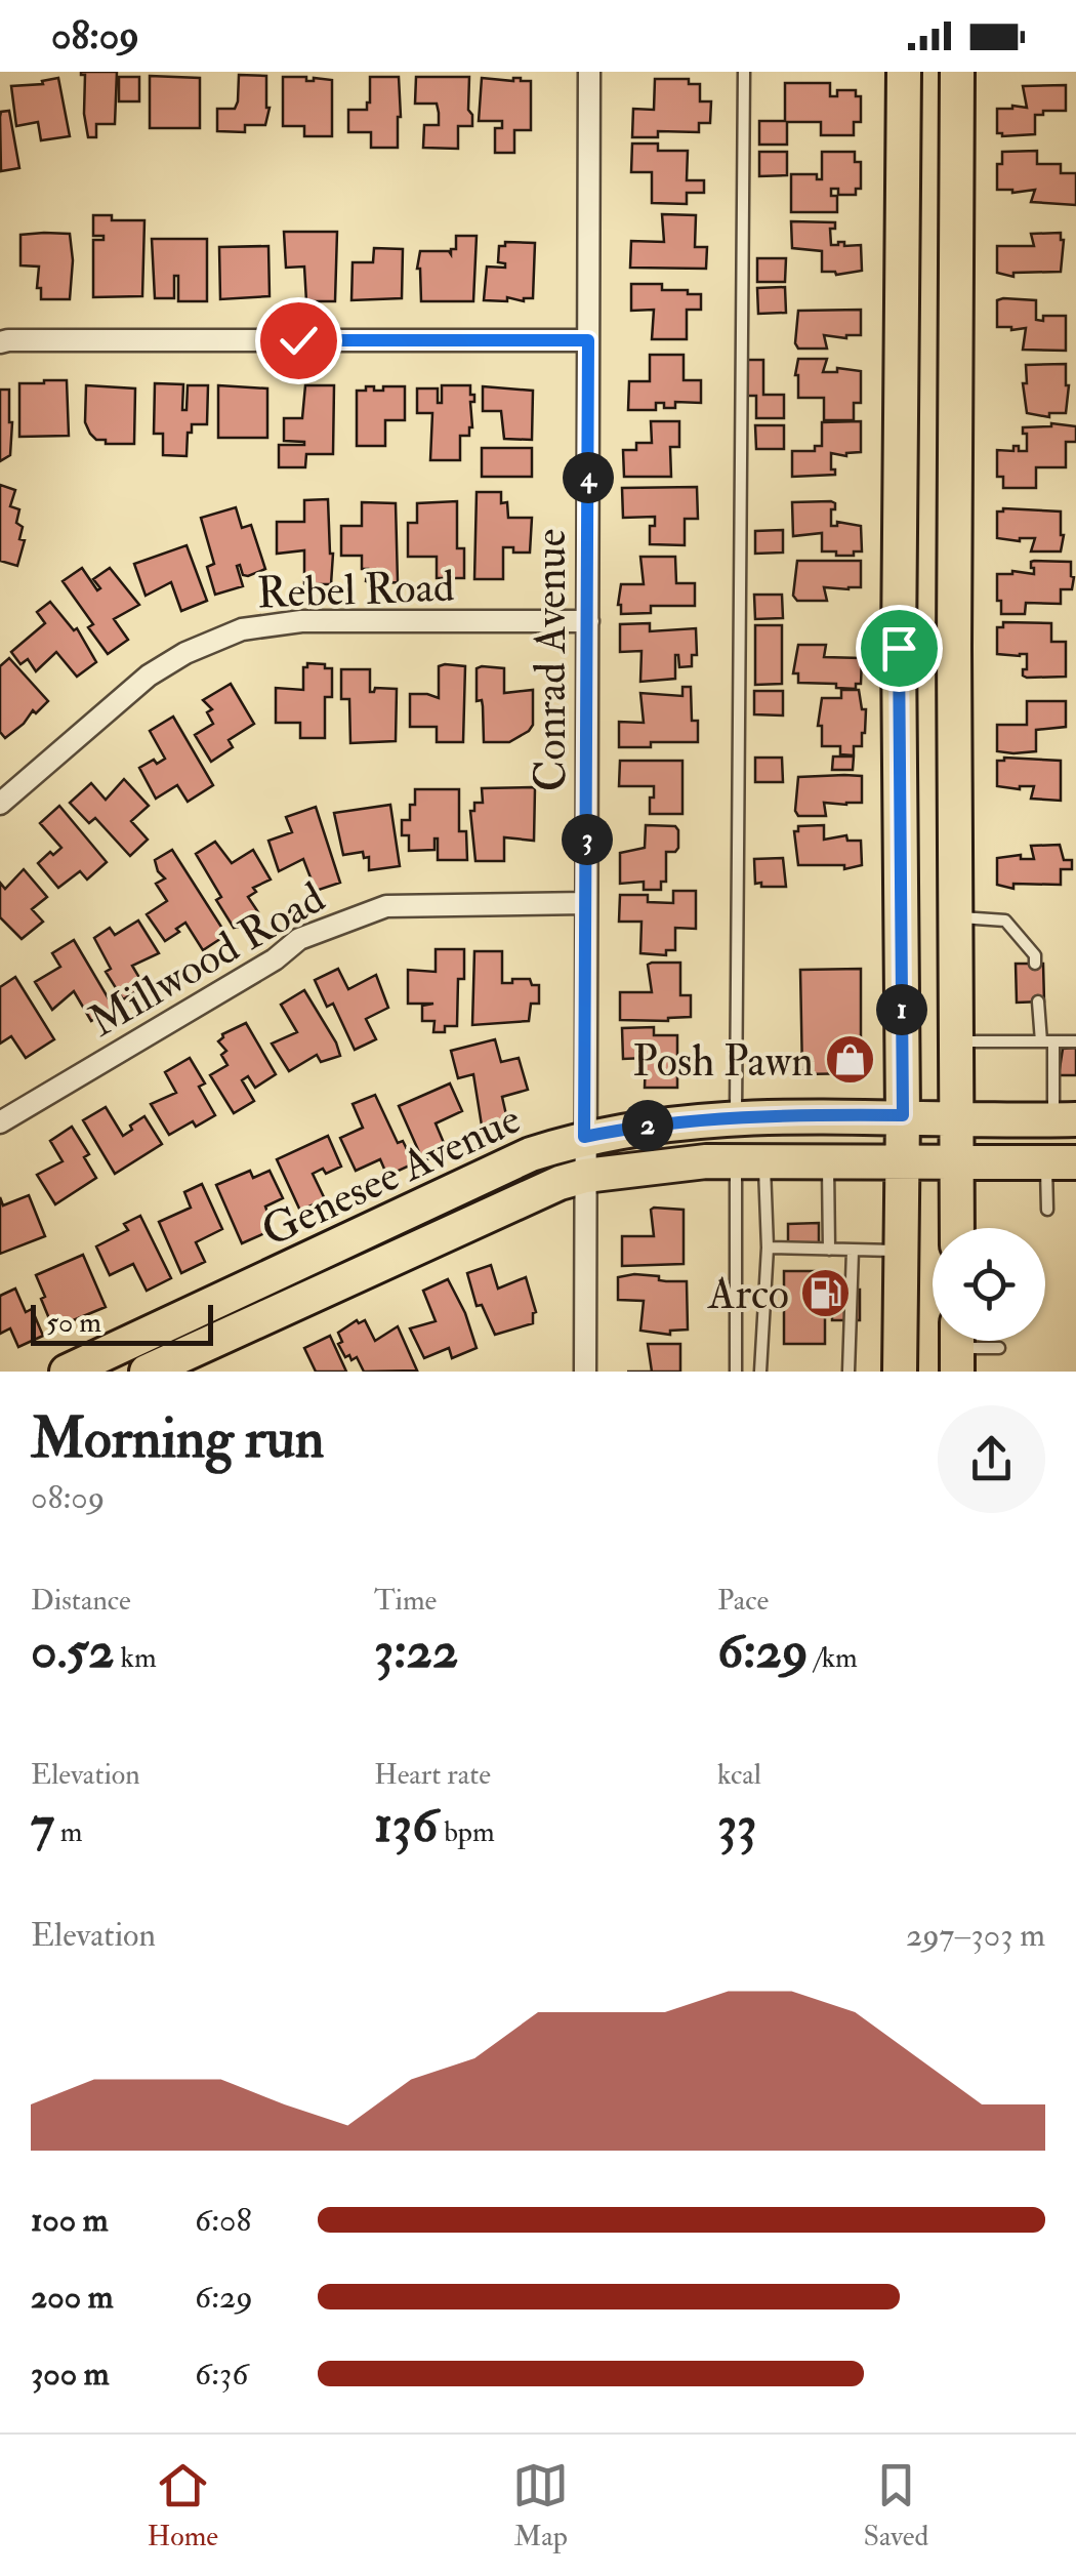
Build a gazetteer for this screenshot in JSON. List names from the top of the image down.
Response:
{
  "streets": {
    "main road": ["Genesee Avenue"],
    "street": ["Rebel Road", "Conrad Avenue", "Millwood Road"]
  },
  "crossings": [
    ["Rebel Road", "Conrad Avenue"],
    ["Conrad Avenue", "Millwood Road"],
    ["Conrad Avenue", "Genesee Avenue"]
  ],
  "places": {
    "shop": ["Posh Pawn"],
    "fuel station": ["Arco"]
  },
  "scale_bar": "50 m",
  "page": {
    "status": "08:09",
    "pins": [
      "4",
      "3",
      "1",
      "2"
    ],
    "scale": "50 m",
    "heading": ["Morning run", "08:09"],
    "stats": [
      ["Distance", "0.52 km"],
      ["Time", "3:22"],
      ["Pace", "6:29 /km"],
      ["Elevation", "7 m"],
      ["Heart rate", "136 bpm"],
      ["kcal", "33"]
    ],
    "chart": ["Elevation", "297–303 m"],
    "list": [
      {
        "name": "100 m",
        "note": "6:08"
      },
      {
        "name": "200 m",
        "note": "6:29"
      },
      {
        "name": "300 m",
        "note": "6:36"
      }
    ],
    "tabs": ["Home", "Map", "Saved"]
  }
}
